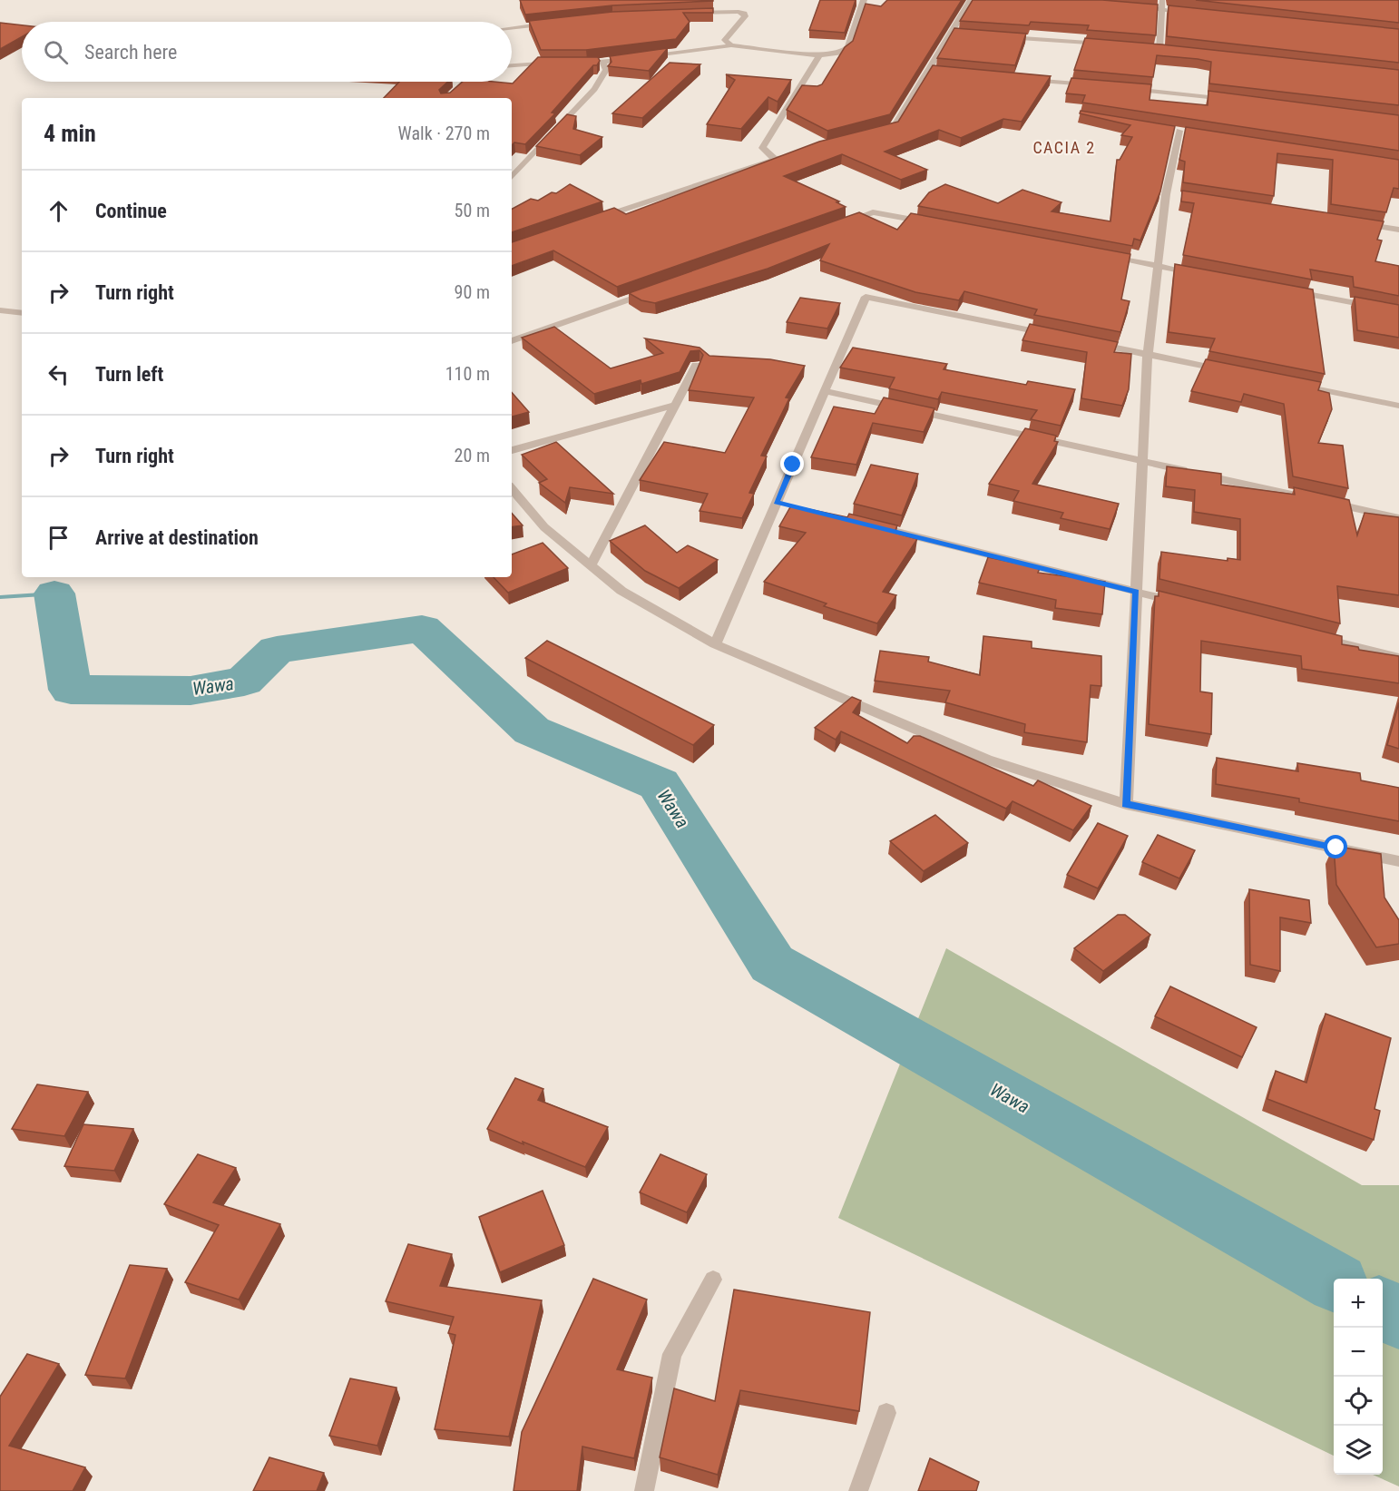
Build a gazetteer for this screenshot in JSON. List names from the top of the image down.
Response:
{
  "districts": ["CACIA 2"],
  "water": ["Wawa"],
  "page": {
    "search": "Search here",
    "heading": ["4 min", "Walk · 270 m"],
    "list": [
      ["Continue", "50 m"],
      ["Turn right", "90 m"],
      ["Turn left", "110 m"],
      ["Turn right", "20 m"],
      "Arrive at destination"
    ],
    "map_buttons": ["+", "−"]
  }
}
